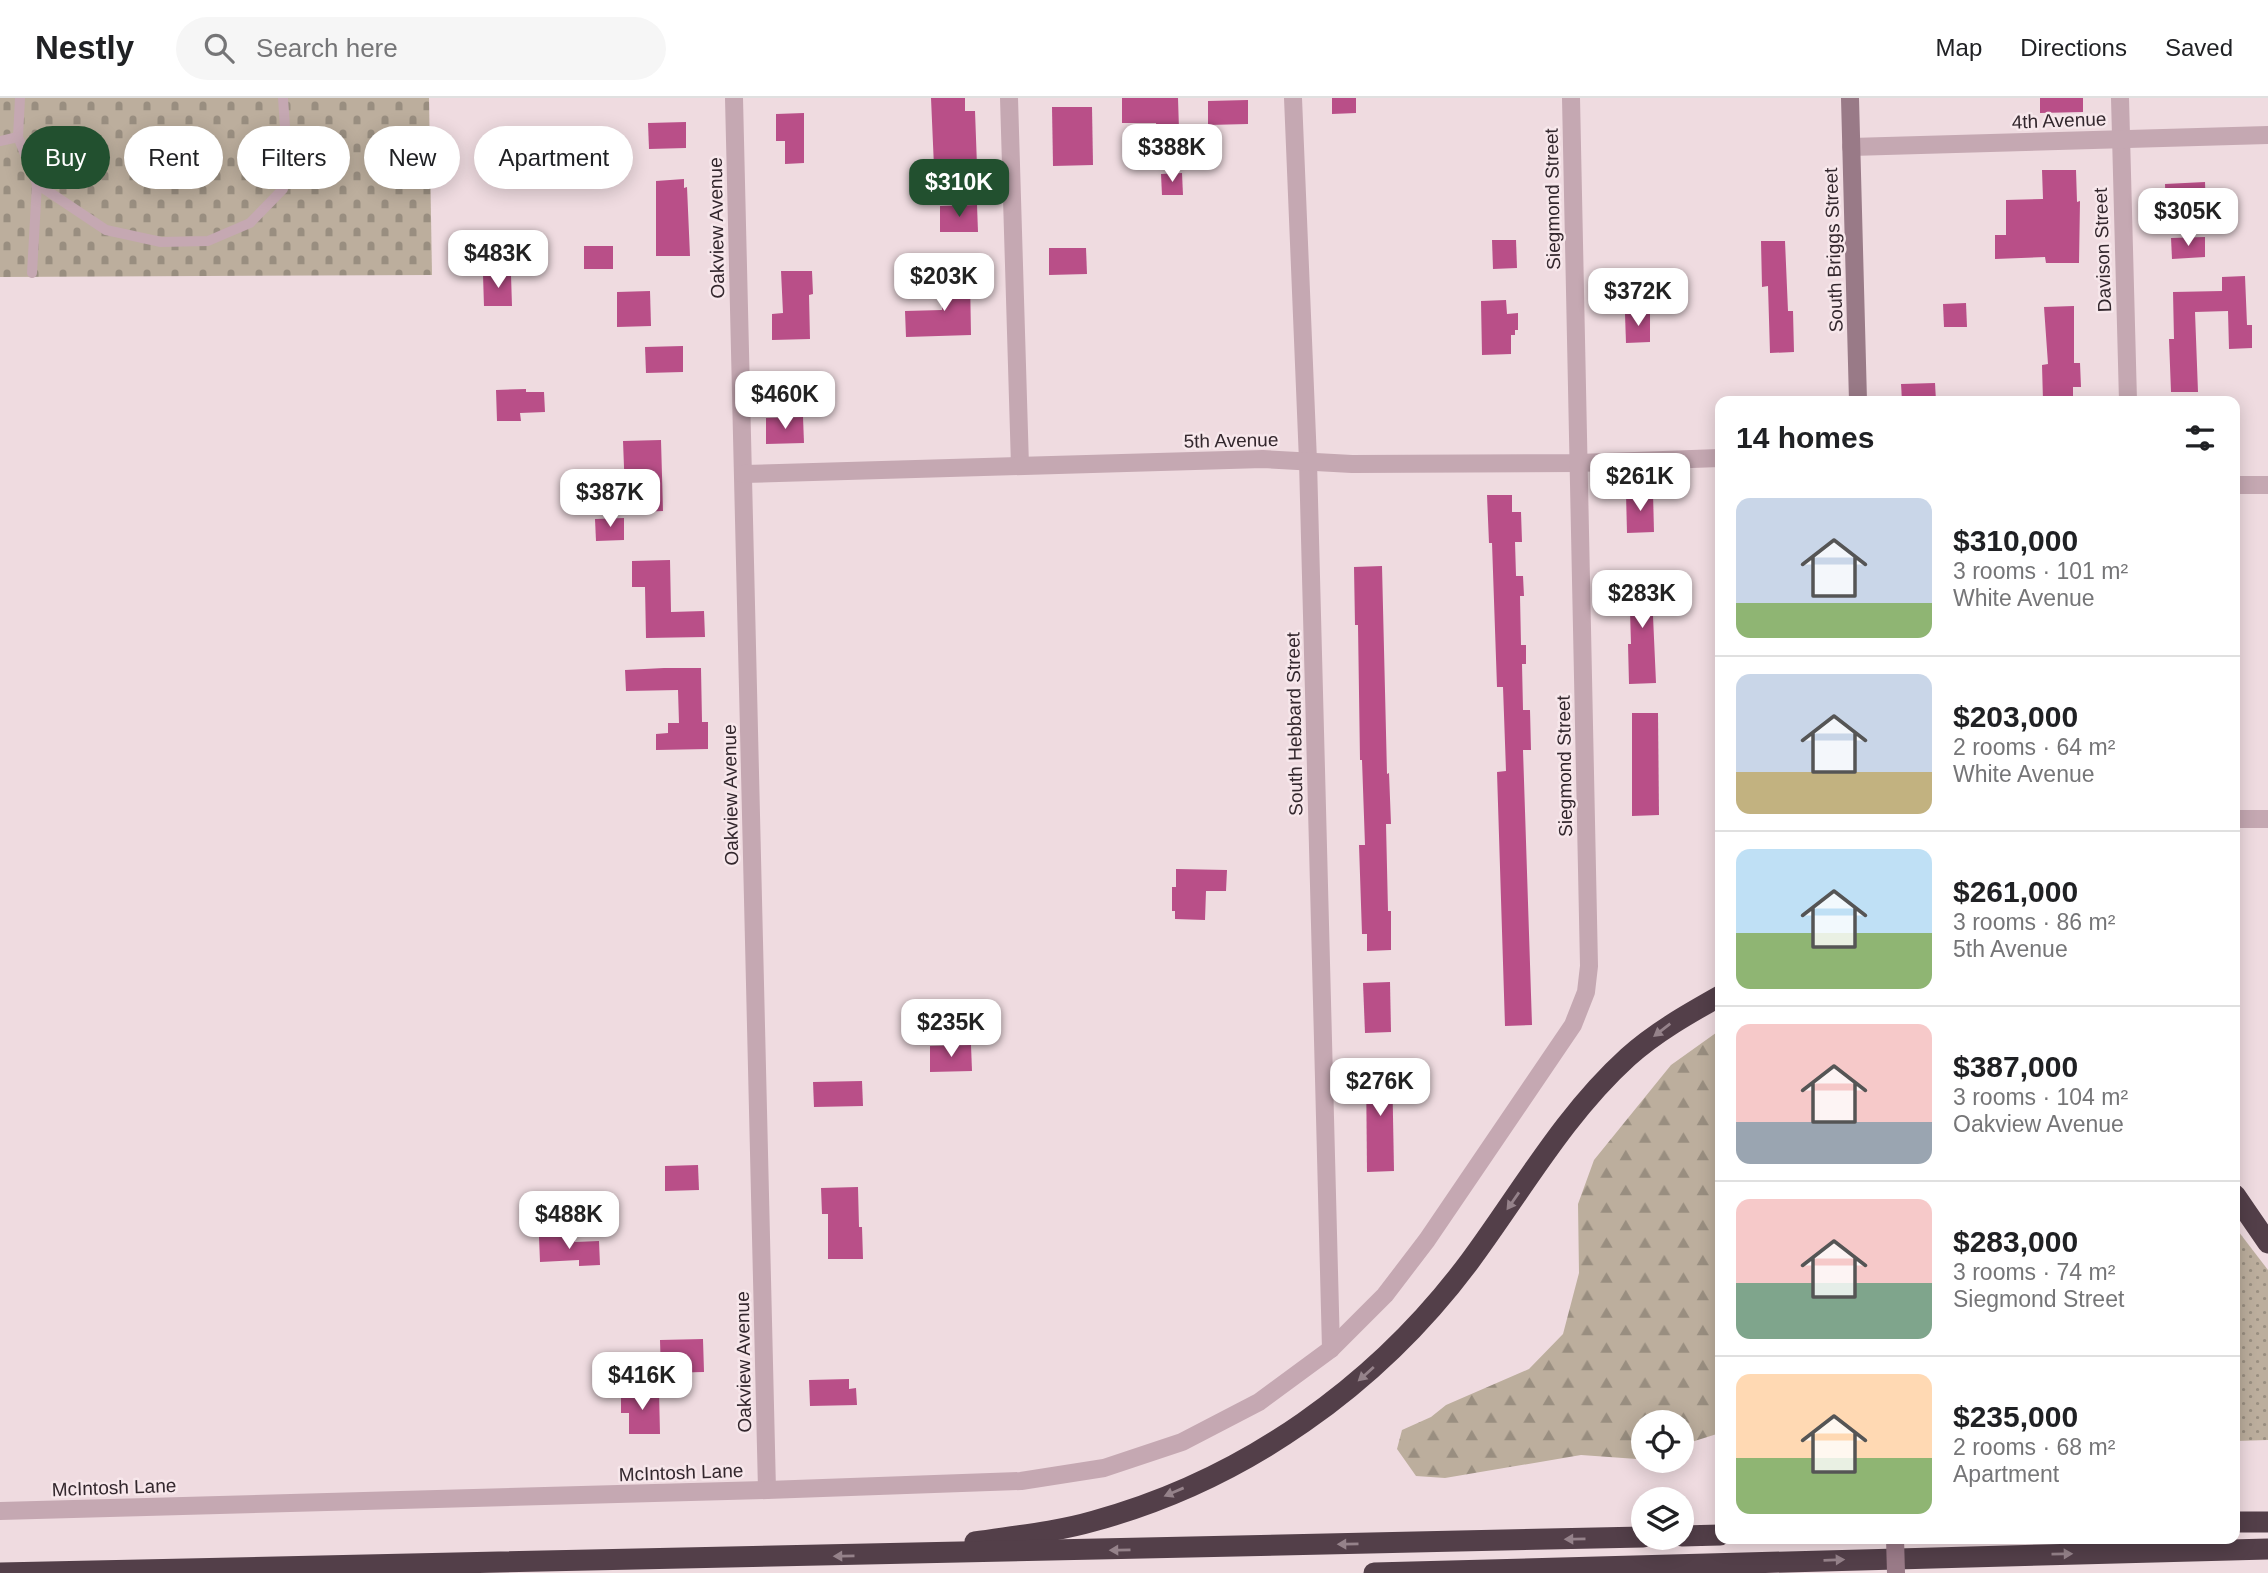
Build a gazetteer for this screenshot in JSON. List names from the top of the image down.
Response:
{
  "streets": {
    "street": [
      "4th Avenue",
      "Siegmond Street",
      "Oakview Avenue",
      "South Briggs Street",
      "Davison Street",
      "5th Avenue",
      "South Hebbard Street",
      "McIntosh Lane"
    ]
  },
  "crossings": [
    ["4th Avenue", "South Briggs Street"],
    ["4th Avenue", "Davison Street"],
    ["Siegmond Street", "5th Avenue"],
    ["Siegmond Street", "South Hebbard Street"],
    ["Siegmond Street", "McIntosh Lane"],
    ["Oakview Avenue", "5th Avenue"],
    ["Oakview Avenue", "McIntosh Lane"],
    ["5th Avenue", "South Hebbard Street"],
    ["South Hebbard Street", "McIntosh Lane"]
  ],
  "page": {
    "header": "Nestly",
    "search": "Search here",
    "nav": ["Map", "Directions", "Saved"],
    "price": [
      "$388K",
      "$310K",
      "$305K",
      "$483K",
      "$203K",
      "$372K",
      "$460K",
      "$261K",
      "$387K",
      "$283K",
      "$235K",
      "$276K",
      "$488K",
      "$416K"
    ],
    "chip": [
      "Buy",
      "Rent",
      "Filters",
      "New",
      "Apartment"
    ],
    "heading": "14 homes",
    "list": [
      {
        "name": "$310,000",
        "note": "3 rooms · 101 m² · White Avenue"
      },
      {
        "name": "$203,000",
        "note": "2 rooms · 64 m² · White Avenue"
      },
      {
        "name": "$261,000",
        "note": "3 rooms · 86 m² · 5th Avenue"
      },
      {
        "name": "$387,000",
        "note": "3 rooms · 104 m² · Oakview Avenue"
      },
      {
        "name": "$283,000",
        "note": "3 rooms · 74 m² · Siegmond Street"
      },
      {
        "name": "$235,000",
        "note": "2 rooms · 68 m² · Apartment"
      }
    ]
  }
}
